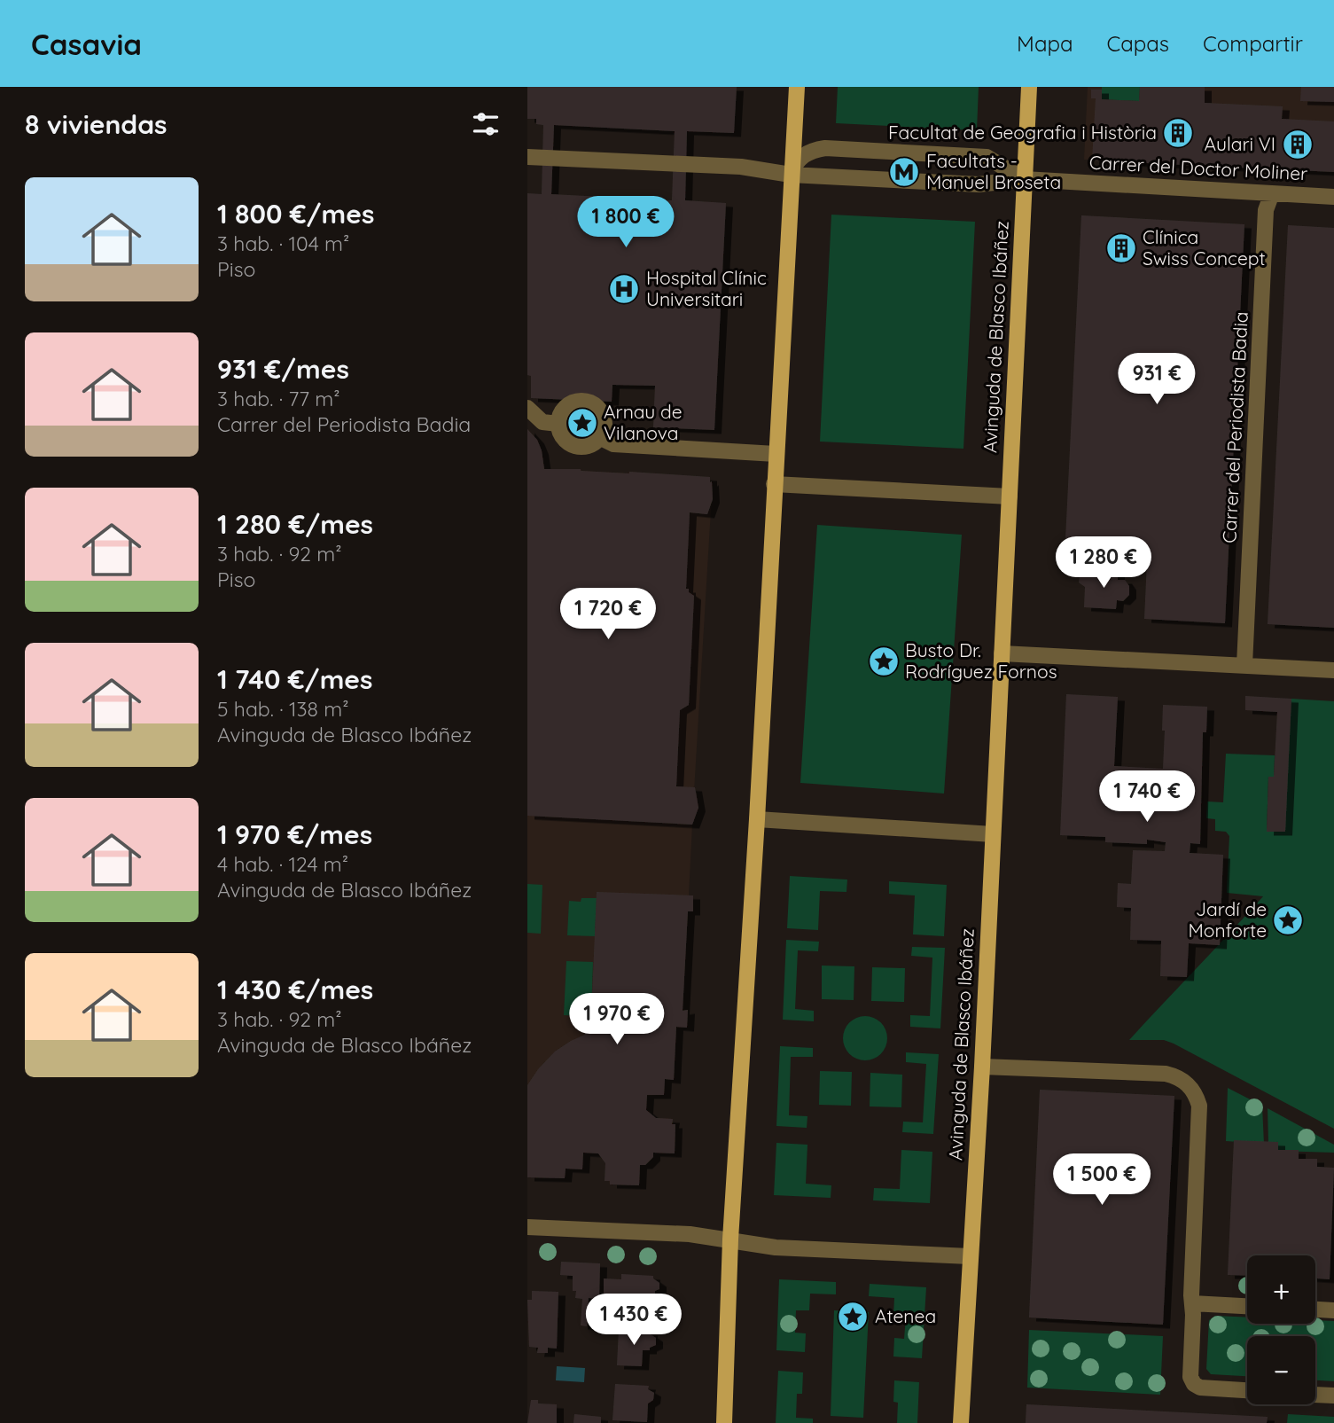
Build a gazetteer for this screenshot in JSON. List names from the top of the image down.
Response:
{
  "streets": {
    "main road": ["Avinguda de Blasco Ibáñez"],
    "street": ["Carrer del Doctor Moliner", "Carrer del Periodista Badia"]
  },
  "crossings": [
    ["Carrer del Doctor Moliner", "Avinguda de Blasco Ibáñez"],
    ["Carrer del Doctor Moliner", "Carrer del Periodista Badia"]
  ],
  "places": {
    "building": ["Facultat de Geografia i Història", "Aulari VI", "Clínica Swiss Concept"],
    "metro station": ["Facultats - Manuel Broseta"],
    "hospital": ["Hospital Clínic Universitari"],
    "place": [
      "Arnau de Vilanova",
      "Busto Dr. Rodríguez Fornos",
      "Jardí de Monforte",
      "Atenea"
    ]
  },
  "page": {
    "header": "Casavia",
    "nav": ["Mapa", "Capas", "Compartir"],
    "heading": "8 viviendas",
    "list": [
      {
        "name": "1 800 €/mes",
        "note": "3 hab. · 104 m² · Piso"
      },
      {
        "name": "931 €/mes",
        "note": "3 hab. · 77 m² · Carrer del Periodista Badia"
      },
      {
        "name": "1 280 €/mes",
        "note": "3 hab. · 92 m² · Piso"
      },
      {
        "name": "1 740 €/mes",
        "note": "5 hab. · 138 m² · Avinguda de Blasco Ibáñez"
      },
      {
        "name": "1 970 €/mes",
        "note": "4 hab. · 124 m² · Avinguda de Blasco Ibáñez"
      },
      {
        "name": "1 430 €/mes",
        "note": "3 hab. · 92 m² · Avinguda de Blasco Ibáñez"
      }
    ],
    "price": [
      "1 800 €",
      "931 €",
      "1 280 €",
      "1 720 €",
      "1 740 €",
      "1 970 €",
      "1 500 €",
      "1 430 €"
    ],
    "map_buttons": ["+", "−"]
  }
}
